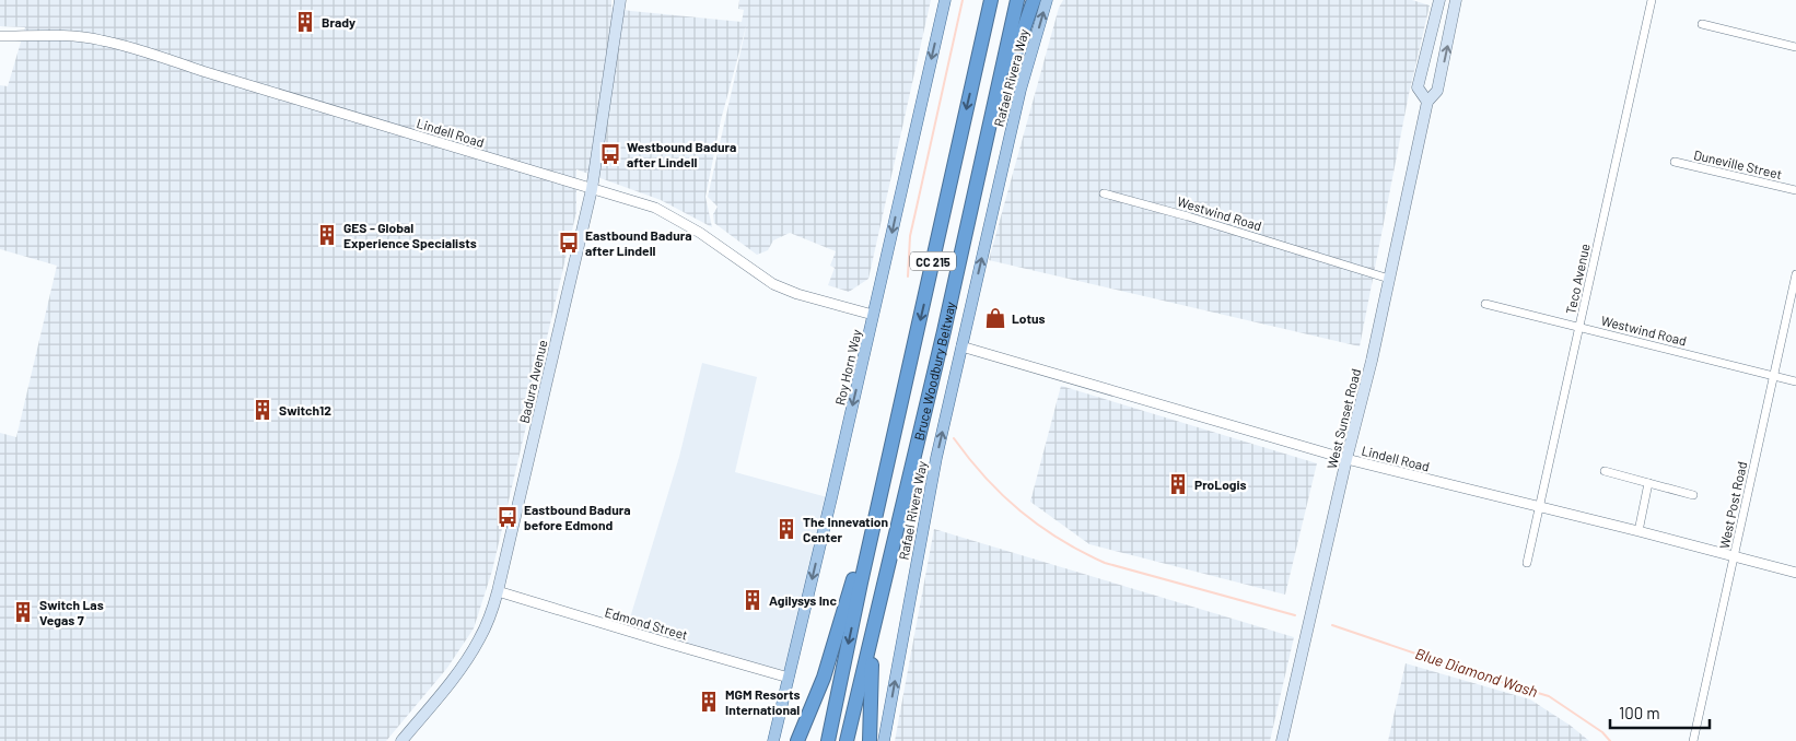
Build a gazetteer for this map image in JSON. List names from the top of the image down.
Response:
{
  "streets": {
    "highway": ["CC 215", "Bruce Woodbury Beltway"],
    "main road": [
      "Rafael Rivera Way",
      "Roy Horn Way",
      "Badura Avenue",
      "West Sunset Road"
    ],
    "street": [
      "Lindell Road",
      "Duneville Street",
      "Westwind Road",
      "Teco Avenue",
      "West Post Road",
      "Edmond Street"
    ]
  },
  "crossings": [
    ["Rafael Rivera Way", "Lindell Road"],
    ["Lindell Road", "Teco Avenue"],
    ["Lindell Road", "Roy Horn Way"],
    ["Lindell Road", "Badura Avenue"],
    ["Lindell Road", "West Sunset Road"],
    ["Lindell Road", "West Post Road"],
    ["Westwind Road", "Teco Avenue"],
    ["Westwind Road", "West Sunset Road"],
    ["Westwind Road", "West Post Road"],
    ["Roy Horn Way", "Edmond Street"],
    ["Badura Avenue", "Edmond Street"]
  ],
  "one_way": ["Rafael Rivera Way", "Roy Horn Way"],
  "water": ["Blue Diamond Wash"],
  "places": {
    "building": [
      "Brady",
      "GES - Global Experience Specialists",
      "Switch12",
      "ProLogis",
      "The Innevation Center",
      "Agilysys Inc",
      "Switch Las Vegas 7",
      "MGM Resorts International"
    ],
    "bus stop": ["Westbound Badura after Lindell", "Eastbound Badura after Lindell", "Eastbound Badura before Edmond"],
    "shop": ["Lotus"]
  },
  "scale_bar": "100 m"
}
